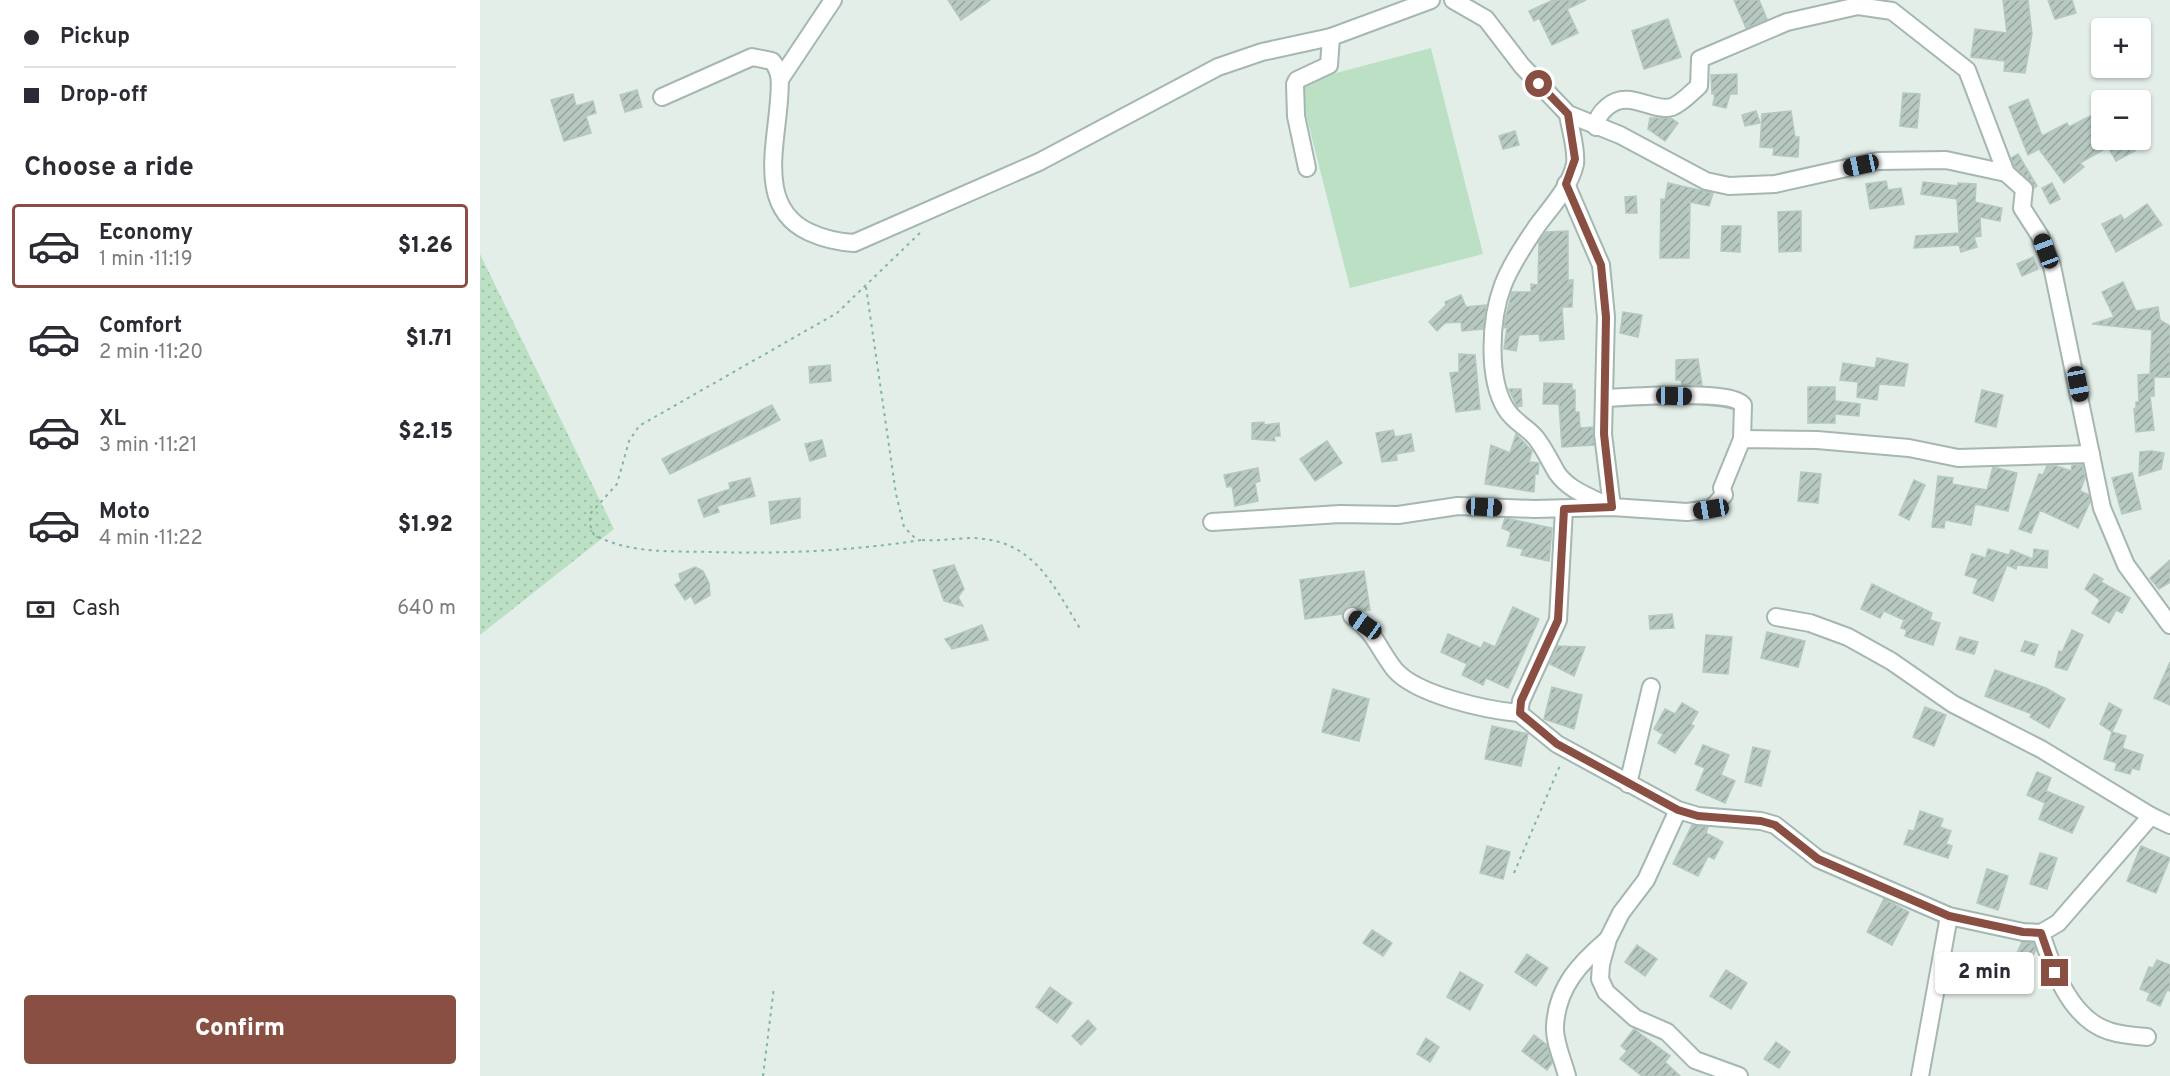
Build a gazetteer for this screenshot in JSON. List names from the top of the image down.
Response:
{
  "page": {
    "banner": ["Pickup", "Drop-off"],
    "map_buttons": ["+", "−"],
    "heading": "Choose a ride",
    "list": [
      {
        "name": "Economy",
        "note": "1 min · 11:19",
        "value": "$1.26"
      },
      {
        "name": "Comfort",
        "note": "2 min · 11:20",
        "value": "$1.71"
      },
      {
        "name": "XL",
        "note": "3 min · 11:21",
        "value": "$2.15"
      },
      {
        "name": "Moto",
        "note": "4 min · 11:22",
        "value": "$1.92"
      }
    ],
    "pay": ["Cash", "640 m"],
    "bubble": "2 min",
    "buttons": "Confirm"
  }
}
